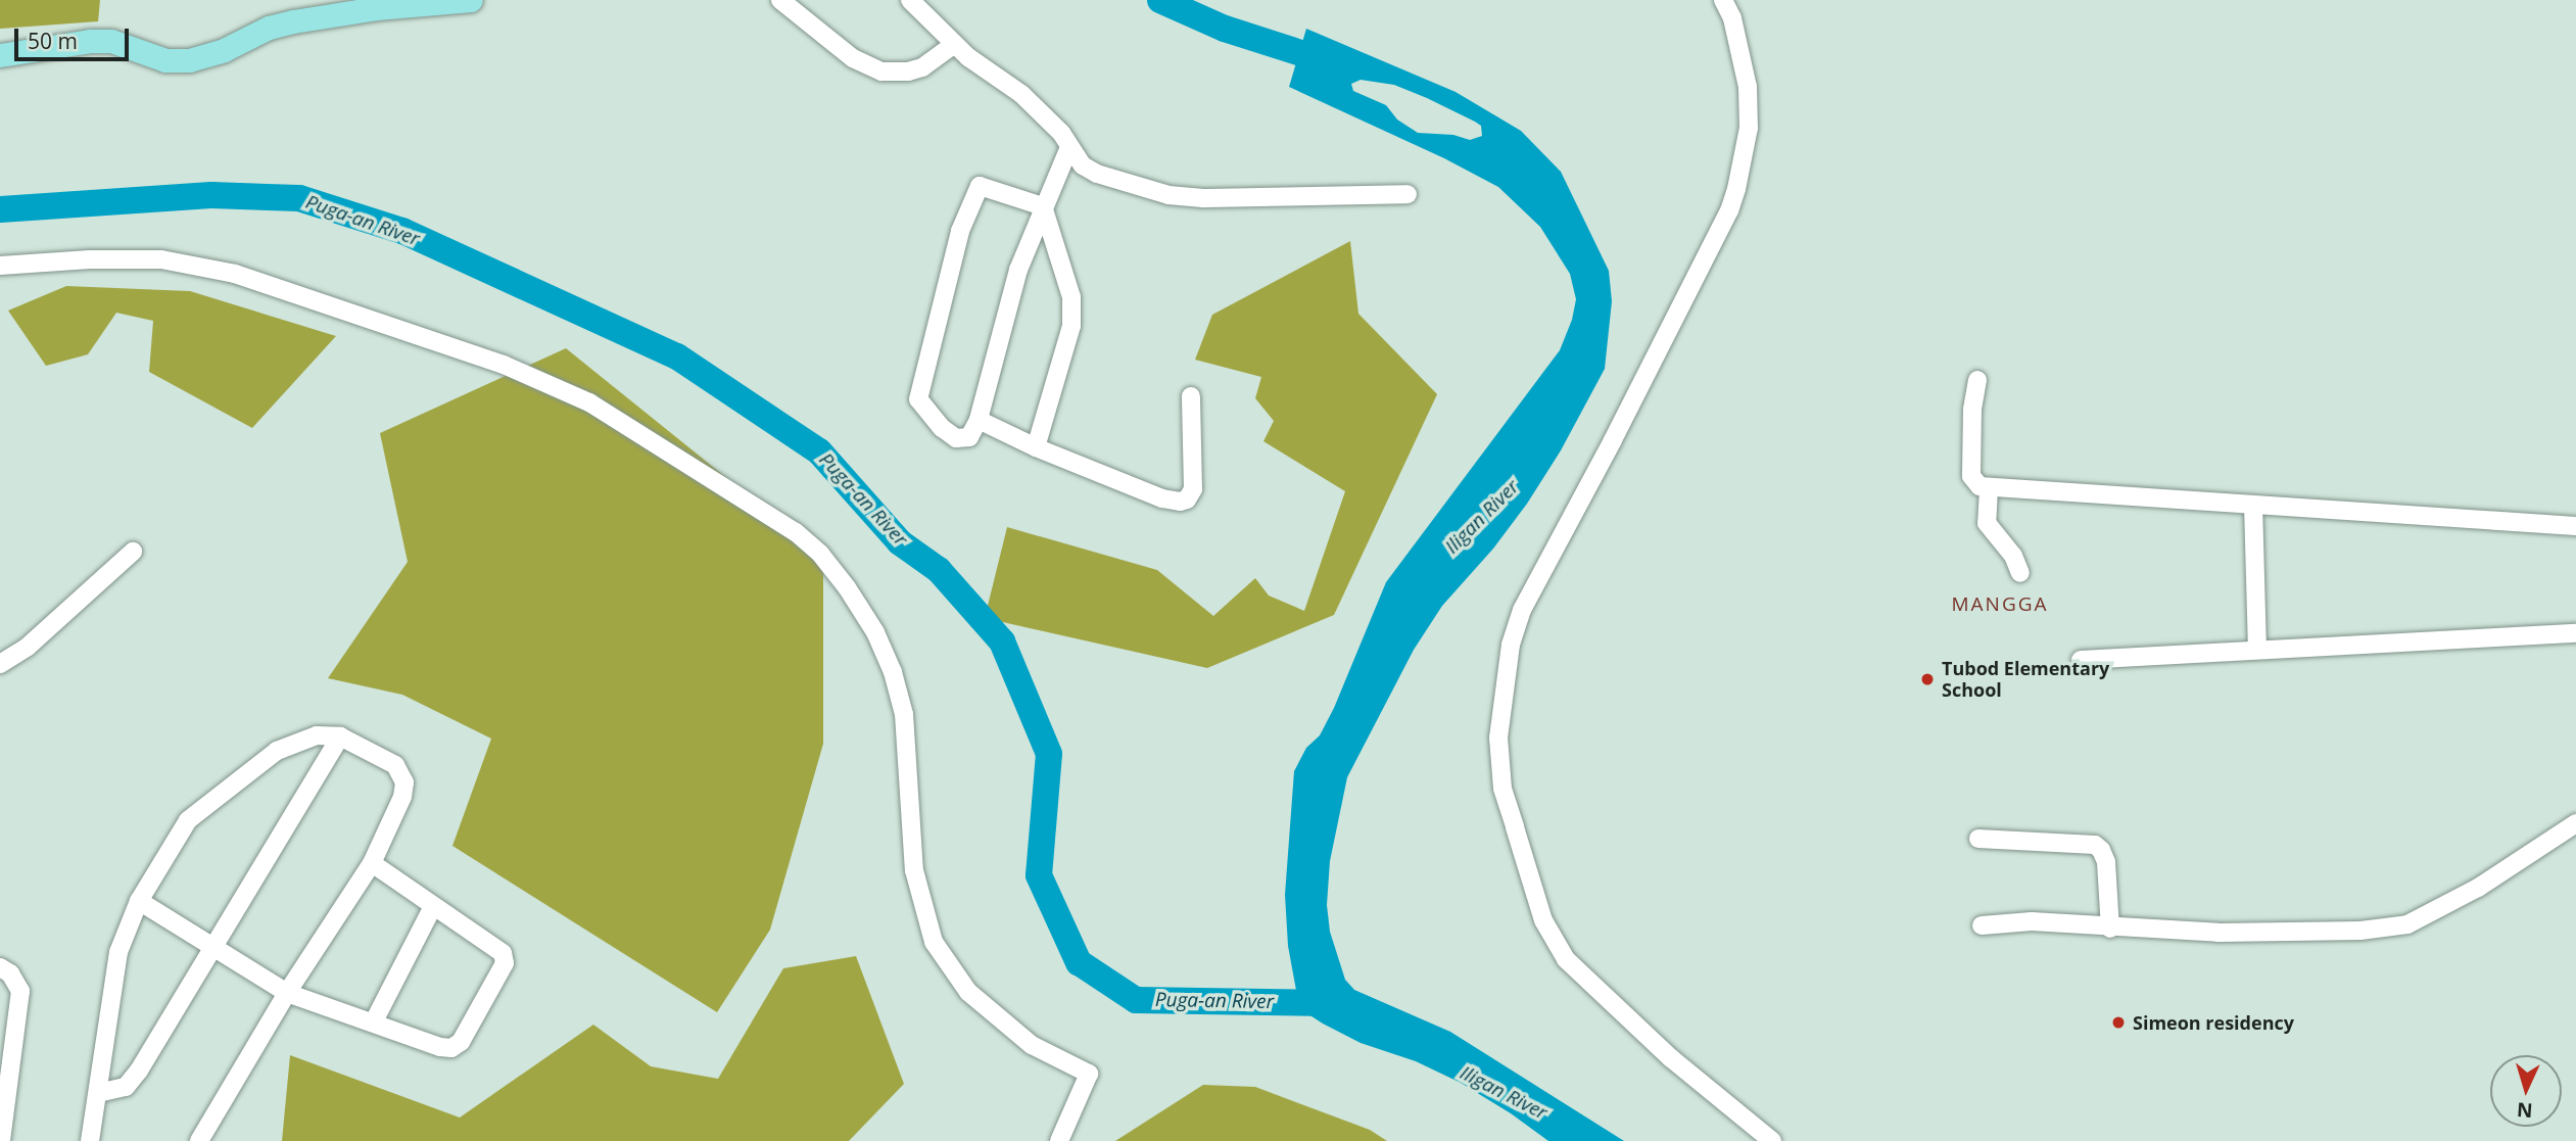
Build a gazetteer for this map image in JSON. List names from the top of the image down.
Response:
{
  "districts": ["MANGGA"],
  "water": ["Puga-an River", "Iligan River"],
  "places": ["Tubod Elementary School", "Simeon residency"],
  "scale_bar": "50 m",
  "north": "bottom"
}
